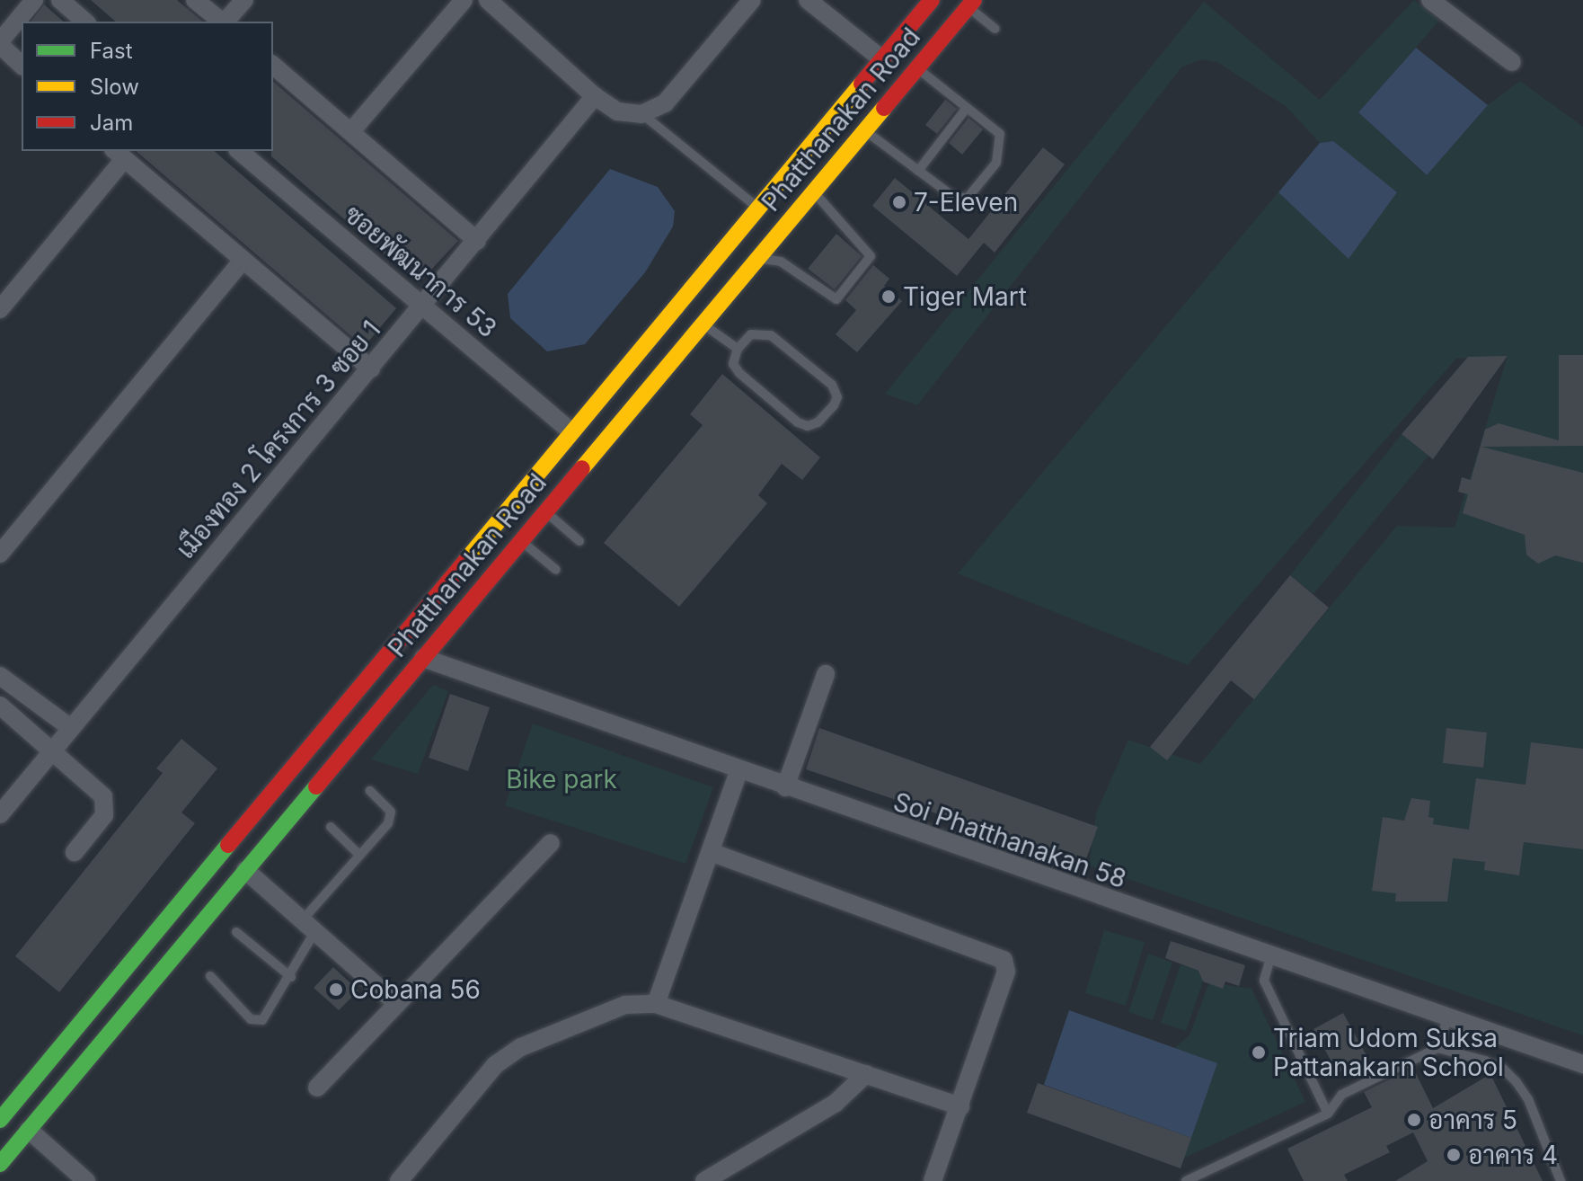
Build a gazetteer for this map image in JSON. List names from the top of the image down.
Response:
{
  "streets": {
    "main road": ["Phatthanakan Road"],
    "street": ["ซอยพัฒนาการ 53", "เมืองทอง 2 โครงการ 3 ซอย 1", "Soi Phatthanakan 58"]
  },
  "crossings": [
    ["Phatthanakan Road", "ซอยพัฒนาการ 53"],
    ["Phatthanakan Road", "Soi Phatthanakan 58"],
    ["ซอยพัฒนาการ 53", "เมืองทอง 2 โครงการ 3 ซอย 1"]
  ],
  "parks": ["Bike park"],
  "places": [
    "7-Eleven",
    "Tiger Mart",
    "Cobana 56",
    "Triam Udom Suksa Pattanakarn School",
    "อาคาร 5",
    "อาคาร 4"
  ],
  "legend": ["Fast", "Slow", "Jam"]
}
